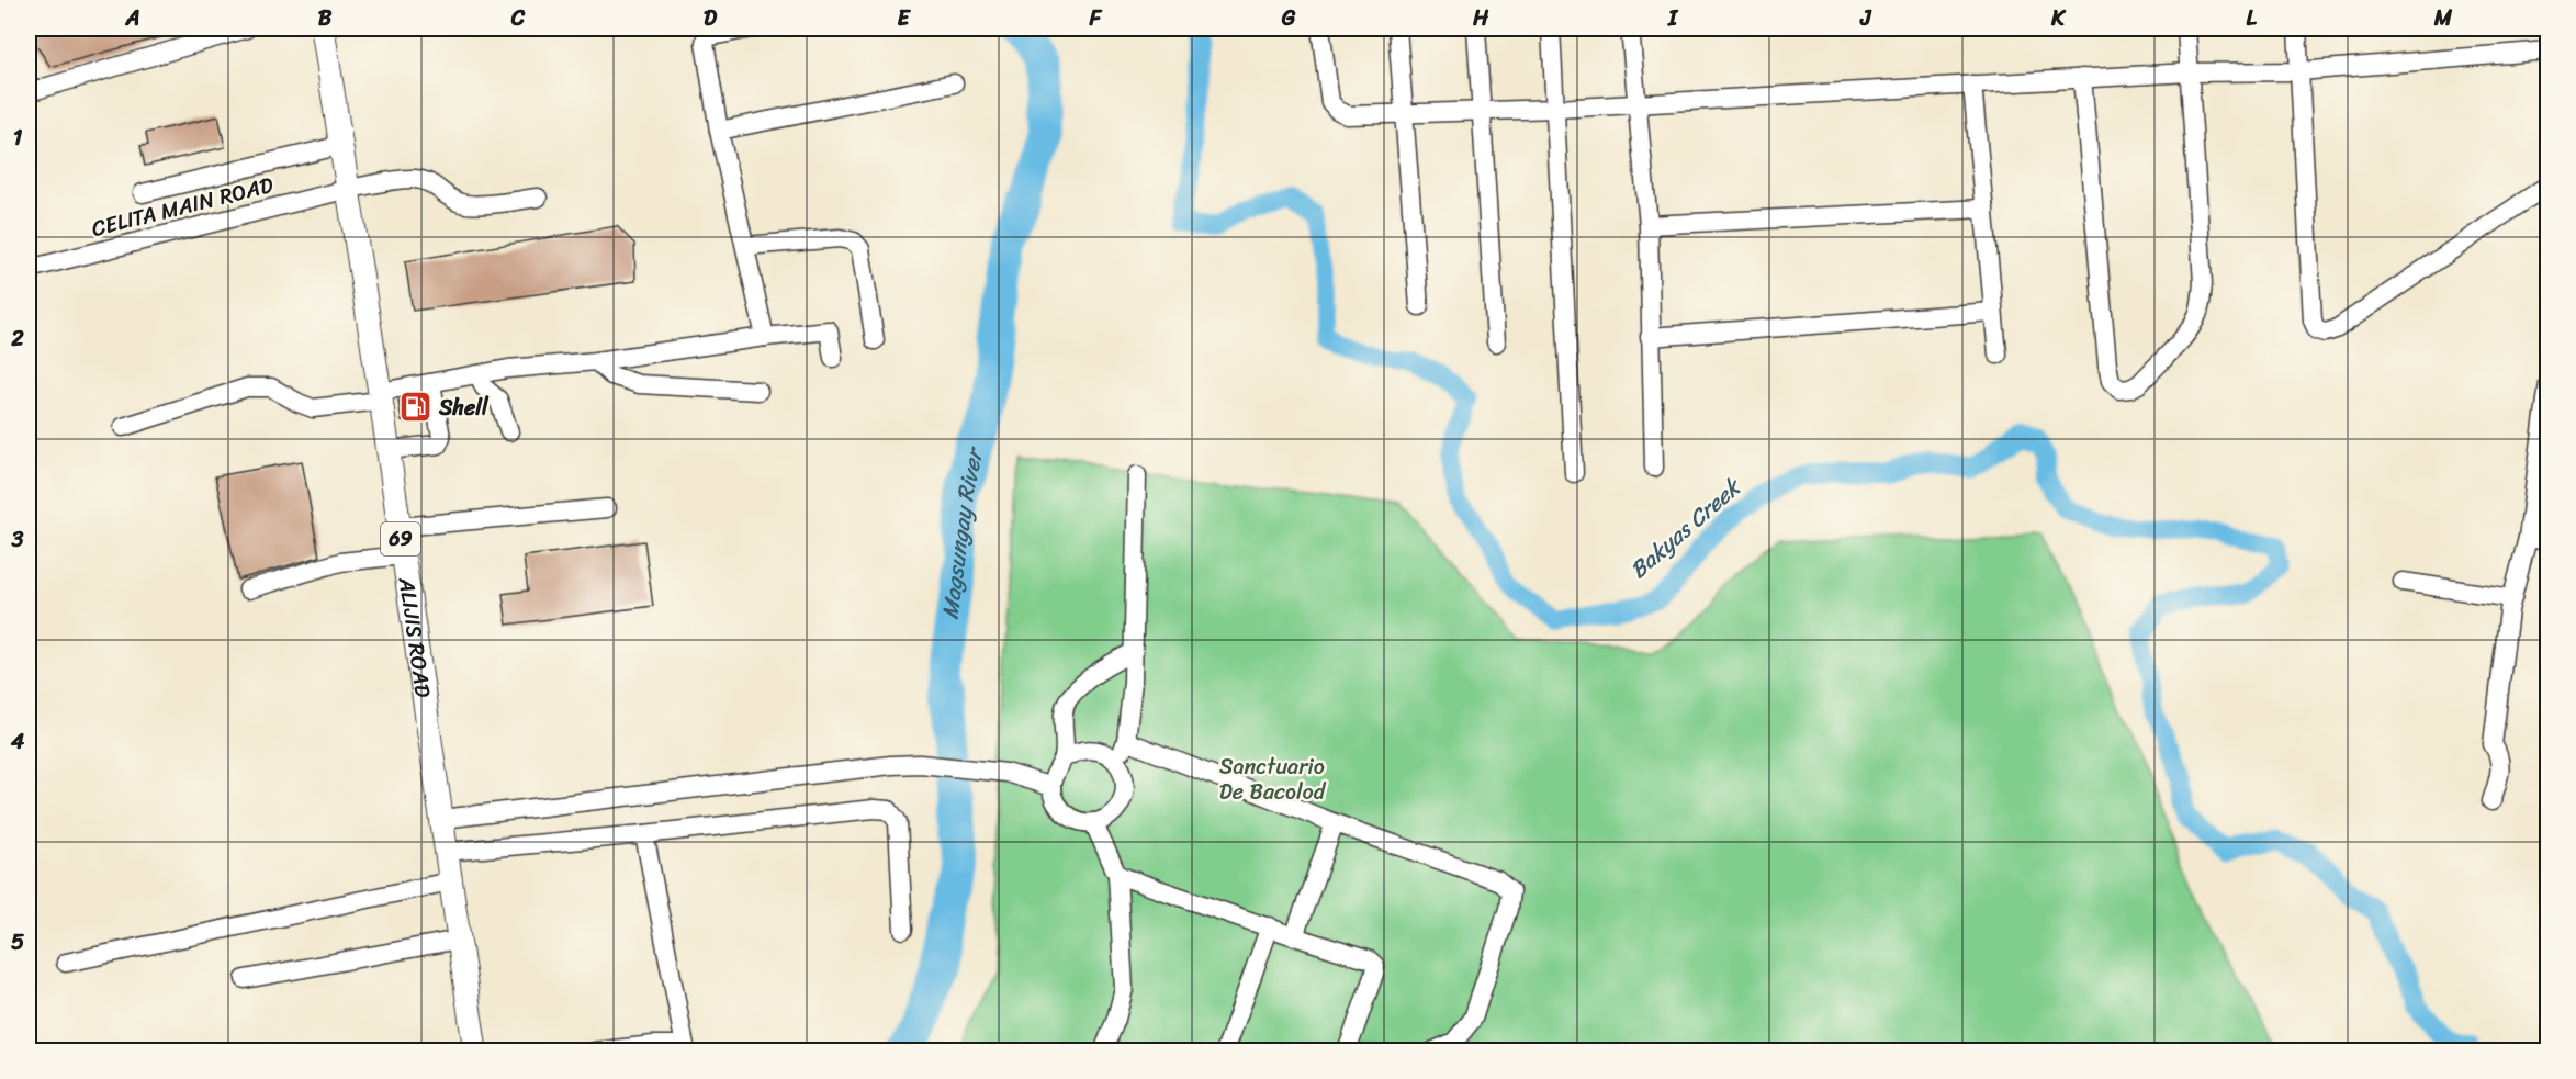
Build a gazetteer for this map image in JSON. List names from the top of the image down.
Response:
{
  "streets": {
    "main road": ["69", "ALIJIS ROAD"],
    "street": ["CELITA MAIN ROAD"]
  },
  "crossings": [
    ["CELITA MAIN ROAD", "ALIJIS ROAD"]
  ],
  "water": ["Bakyas Creek", "Magsungay River"],
  "parks": ["Sanctuario De Bacolod"],
  "places": {
    "fuel station": ["Shell"]
  },
  "grid": {
    "columns": [
      "A",
      "B",
      "C",
      "D",
      "E",
      "F",
      "G",
      "H",
      "I",
      "J",
      "K",
      "L",
      "M"
    ],
    "rows": [
      "1",
      "2",
      "3",
      "4",
      "5"
    ]
  }
}
